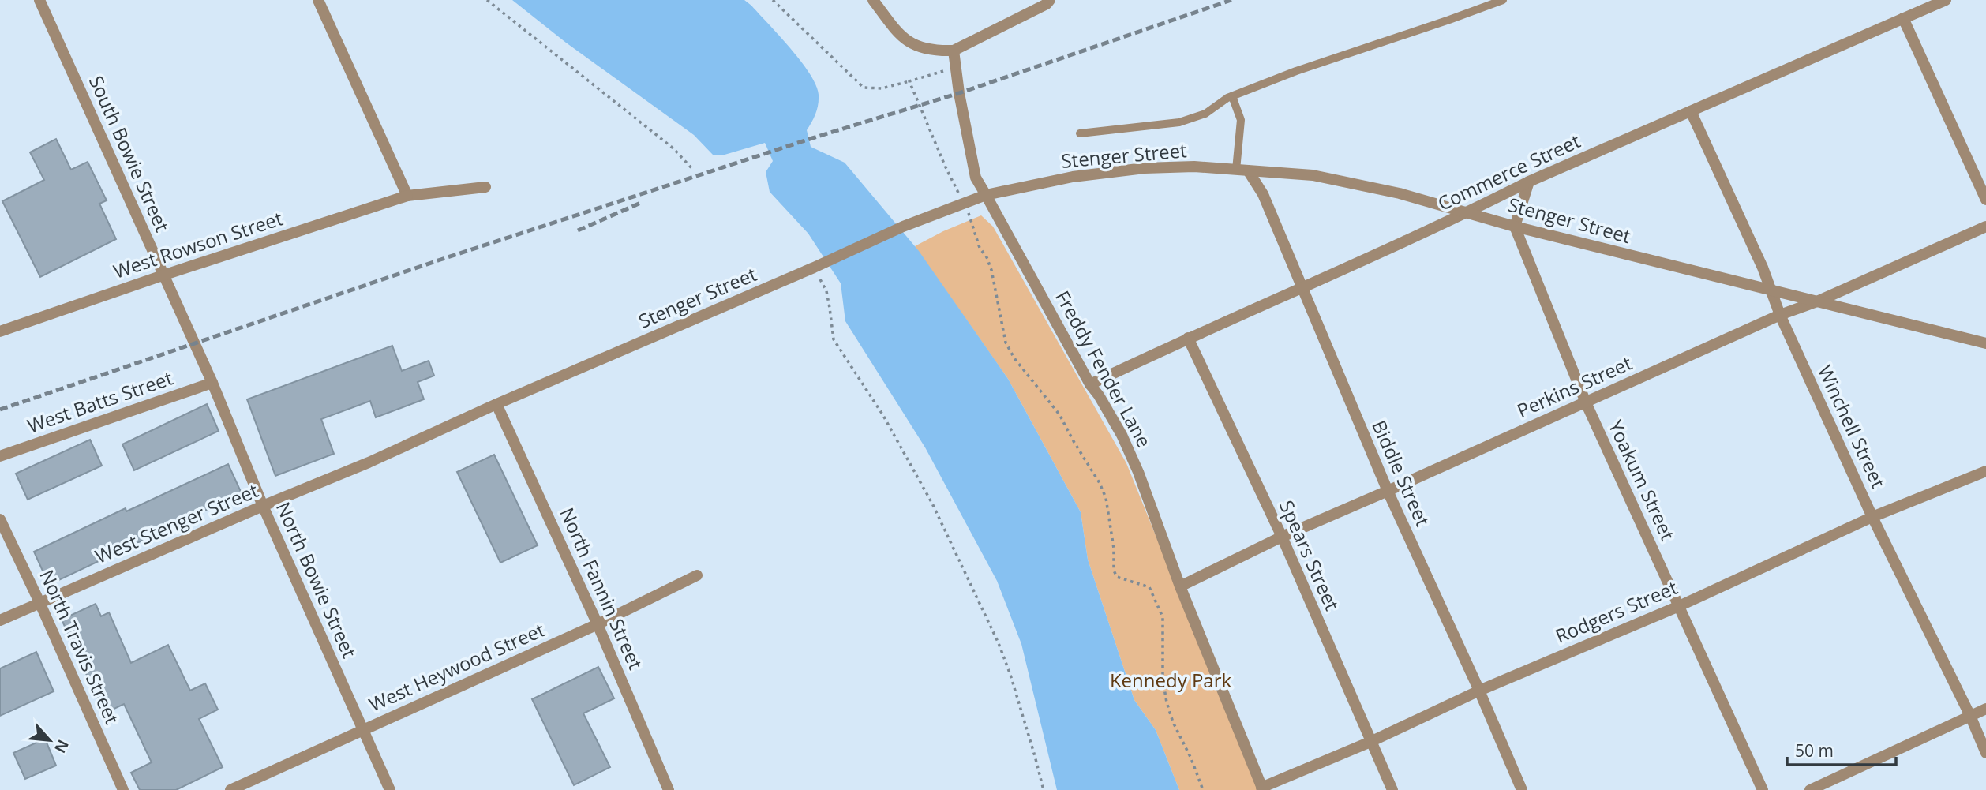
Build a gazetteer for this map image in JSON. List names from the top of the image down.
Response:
{
  "streets": {
    "street": [
      "South Bowie Street",
      "Stenger Street",
      "Commerce Street",
      "West Rowson Street",
      "Freddy Fender Lane",
      "Perkins Street",
      "West Batts Street",
      "Winchell Street",
      "Biddle Street",
      "Yoakum Street",
      "West Stenger Street",
      "Spears Street",
      "North Bowie Street",
      "North Fannin Street",
      "Rodgers Street",
      "North Travis Street",
      "West Heywood Street"
    ]
  },
  "crossings": [
    ["South Bowie Street", "West Rowson Street"],
    ["South Bowie Street", "West Batts Street"],
    ["South Bowie Street", "North Bowie Street"],
    ["Stenger Street", "Commerce Street"],
    ["Stenger Street", "Freddy Fender Lane"],
    ["Stenger Street", "Perkins Street"],
    ["Stenger Street", "Winchell Street"],
    ["Stenger Street", "Biddle Street"],
    ["Stenger Street", "Yoakum Street"],
    ["Stenger Street", "West Stenger Street"],
    ["Stenger Street", "North Fannin Street"],
    ["Commerce Street", "Freddy Fender Lane"],
    ["Commerce Street", "Winchell Street"],
    ["Commerce Street", "Biddle Street"],
    ["Commerce Street", "Spears Street"],
    ["Freddy Fender Lane", "Perkins Street"],
    ["Freddy Fender Lane", "Rodgers Street"],
    ["Perkins Street", "Winchell Street"],
    ["Perkins Street", "Biddle Street"],
    ["Perkins Street", "Yoakum Street"],
    ["Perkins Street", "Spears Street"],
    ["West Batts Street", "North Bowie Street"],
    ["Winchell Street", "Rodgers Street"],
    ["Biddle Street", "Rodgers Street"],
    ["Yoakum Street", "Rodgers Street"],
    ["West Stenger Street", "North Bowie Street"],
    ["West Stenger Street", "North Travis Street"],
    ["Spears Street", "Rodgers Street"],
    ["North Bowie Street", "West Heywood Street"],
    ["North Fannin Street", "West Heywood Street"]
  ],
  "parks": ["Kennedy Park"],
  "scale_bar": "50 m",
  "north": "bottom right"
}
